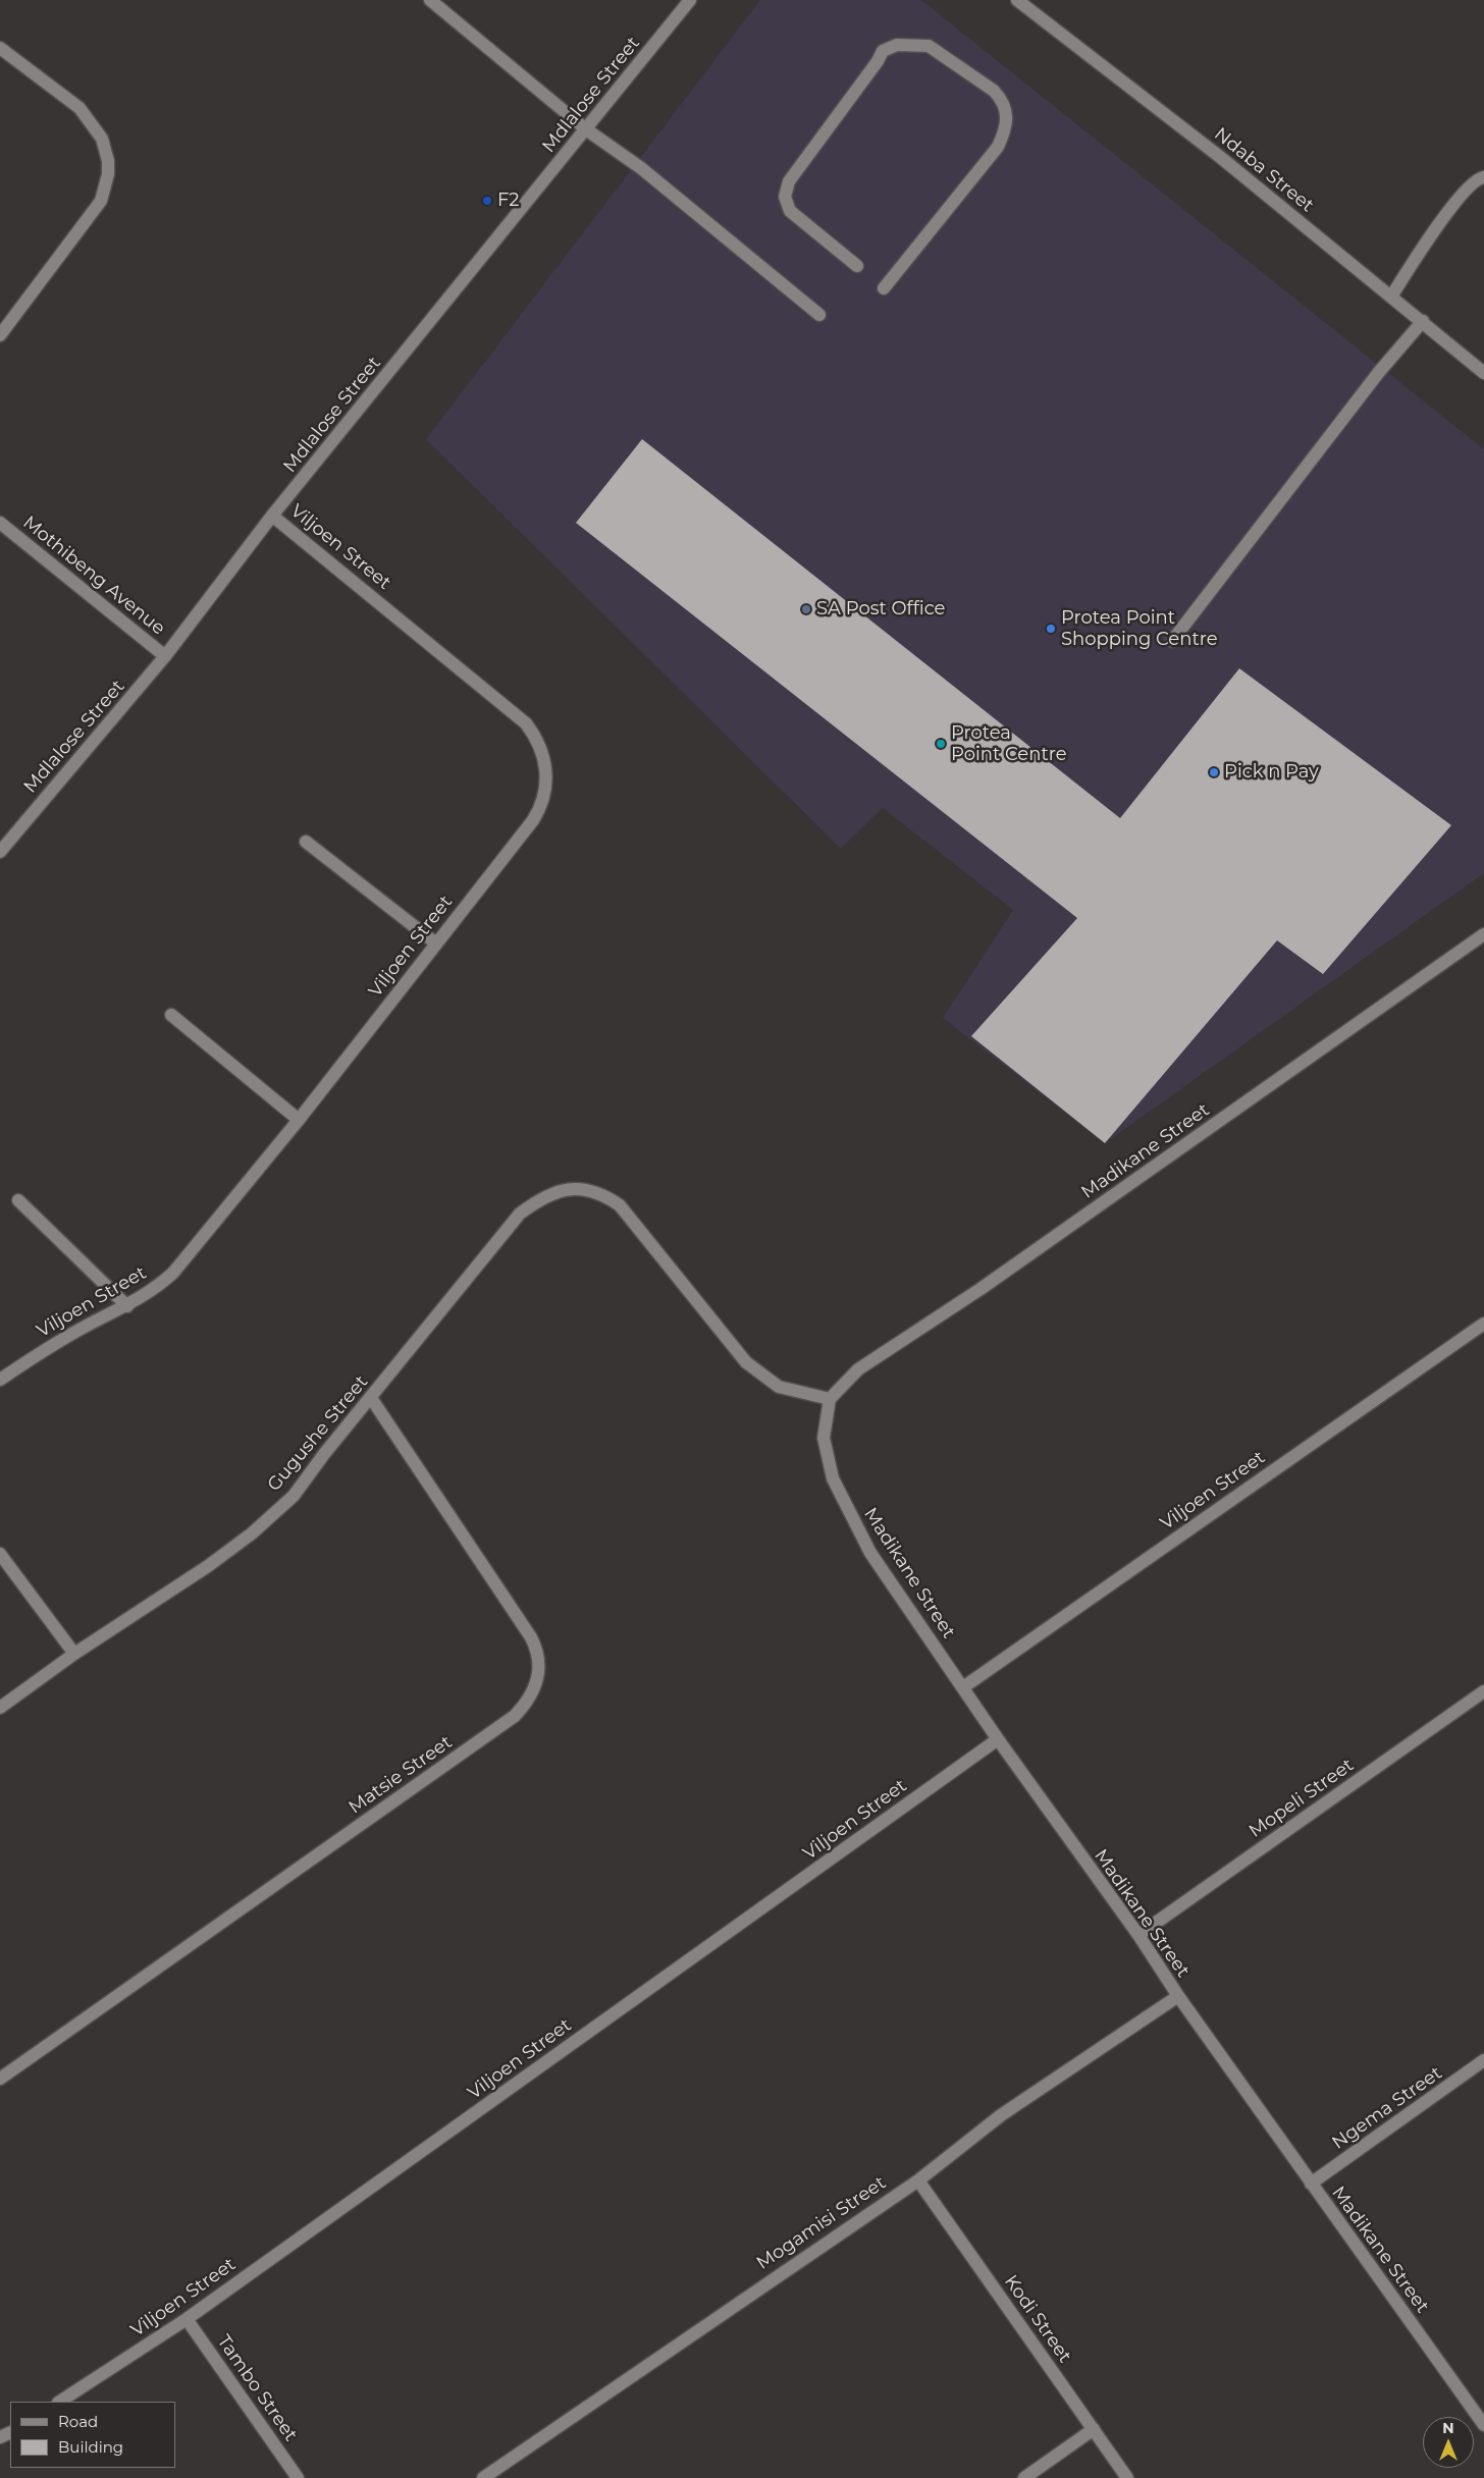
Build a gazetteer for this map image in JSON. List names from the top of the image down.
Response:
{
  "streets": {
    "street": [
      "Mdlalose Street",
      "Ndaba Street",
      "Viljoen Street",
      "Mothibeng Avenue",
      "Madikane Street",
      "Gugushe Street",
      "Matsie Street",
      "Mopeli Street",
      "Ngema Street",
      "Mogamisi Street",
      "Kodi Street",
      "Tambo Street"
    ]
  },
  "crossings": [
    ["Mdlalose Street", "Viljoen Street"],
    ["Mdlalose Street", "Mothibeng Avenue"],
    ["Viljoen Street", "Madikane Street"],
    ["Viljoen Street", "Tambo Street"],
    ["Madikane Street", "Gugushe Street"],
    ["Madikane Street", "Mopeli Street"],
    ["Madikane Street", "Ngema Street"],
    ["Madikane Street", "Mogamisi Street"],
    ["Gugushe Street", "Matsie Street"],
    ["Mogamisi Street", "Kodi Street"]
  ],
  "places": [
    "F2",
    "SA Post Office",
    "Protea Point Shopping Centre",
    "Protea Point Centre",
    "Pick n Pay"
  ],
  "legend": ["Road", "Building"],
  "north": "top"
}
